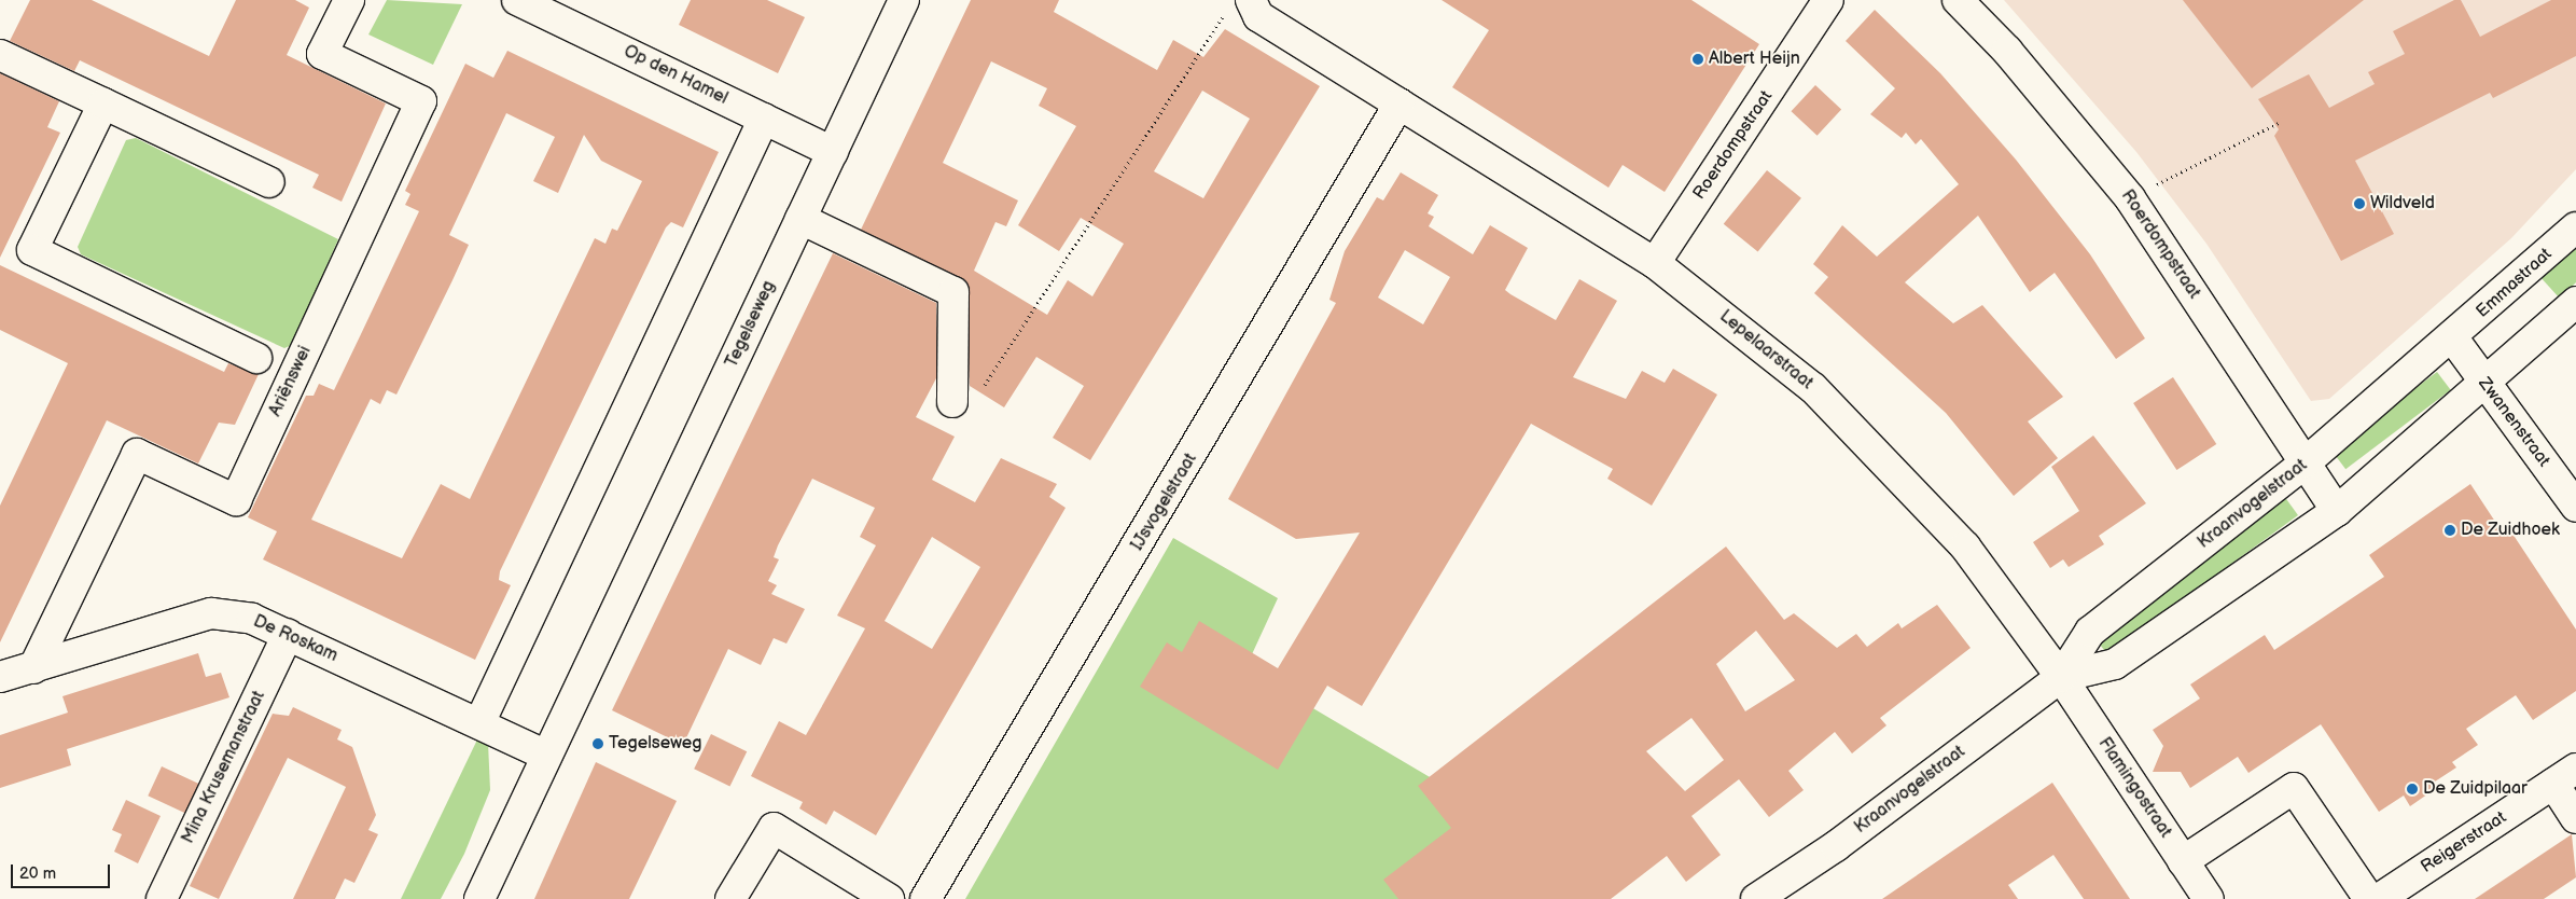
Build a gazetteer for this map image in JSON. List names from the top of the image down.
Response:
{
  "streets": {
    "street": [
      "Op den Hamel",
      "Roerdompstraat",
      "Emmastraat",
      "Tegelseweg",
      "Lepelaarstraat",
      "Ariënswei",
      "Zwanenstraat",
      "IJsvogelstraat",
      "Kraanvogelstraat",
      "De Roskam",
      "Mina Krusemanstraat",
      "Flamingostraat",
      "Reigerstraat"
    ]
  },
  "crossings": [
    ["Op den Hamel", "Tegelseweg"],
    ["Roerdompstraat", "Lepelaarstraat"],
    ["Roerdompstraat", "Kraanvogelstraat"],
    ["Emmastraat", "Zwanenstraat"],
    ["Emmastraat", "Kraanvogelstraat"],
    ["Tegelseweg", "De Roskam"],
    ["Lepelaarstraat", "IJsvogelstraat"],
    ["Lepelaarstraat", "Kraanvogelstraat"],
    ["Lepelaarstraat", "Flamingostraat"],
    ["Ariënswei", "De Roskam"],
    ["Zwanenstraat", "Kraanvogelstraat"],
    ["Kraanvogelstraat", "Flamingostraat"],
    ["De Roskam", "Mina Krusemanstraat"]
  ],
  "places": [
    "Albert Heijn",
    "Wildveld",
    "De Zuidhoek",
    "Tegelseweg",
    "De Zuidpilaar"
  ],
  "scale_bar": "20 m"
}
